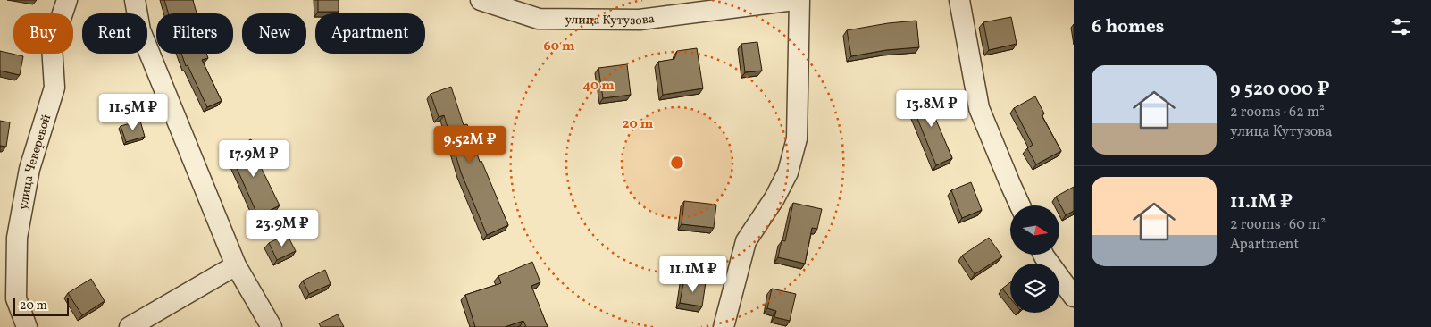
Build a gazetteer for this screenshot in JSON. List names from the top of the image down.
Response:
{
  "streets": {
    "street": ["улица Кутузова", "улица Чеверевой"]
  },
  "scale_bar": "20 m",
  "north": "right",
  "page": {
    "heading": "6 homes",
    "chip": [
      "Buy",
      "Rent",
      "Filters",
      "New",
      "Apartment"
    ],
    "list": [
      {
        "name": "9 520 000 ₽",
        "note": "2 rooms · 62 m² · улица Кутузова"
      },
      {
        "name": "11.1M ₽",
        "note": "2 rooms · 60 m² · Apartment"
      }
    ],
    "price": [
      "13.8M ₽",
      "11.5M ₽",
      "9.52M ₽",
      "17.9M ₽",
      "23.9M ₽",
      "11.1M ₽"
    ],
    "scale": "20 m"
  },
  "rings": ["60 m", "40 m", "20 m"]
}
